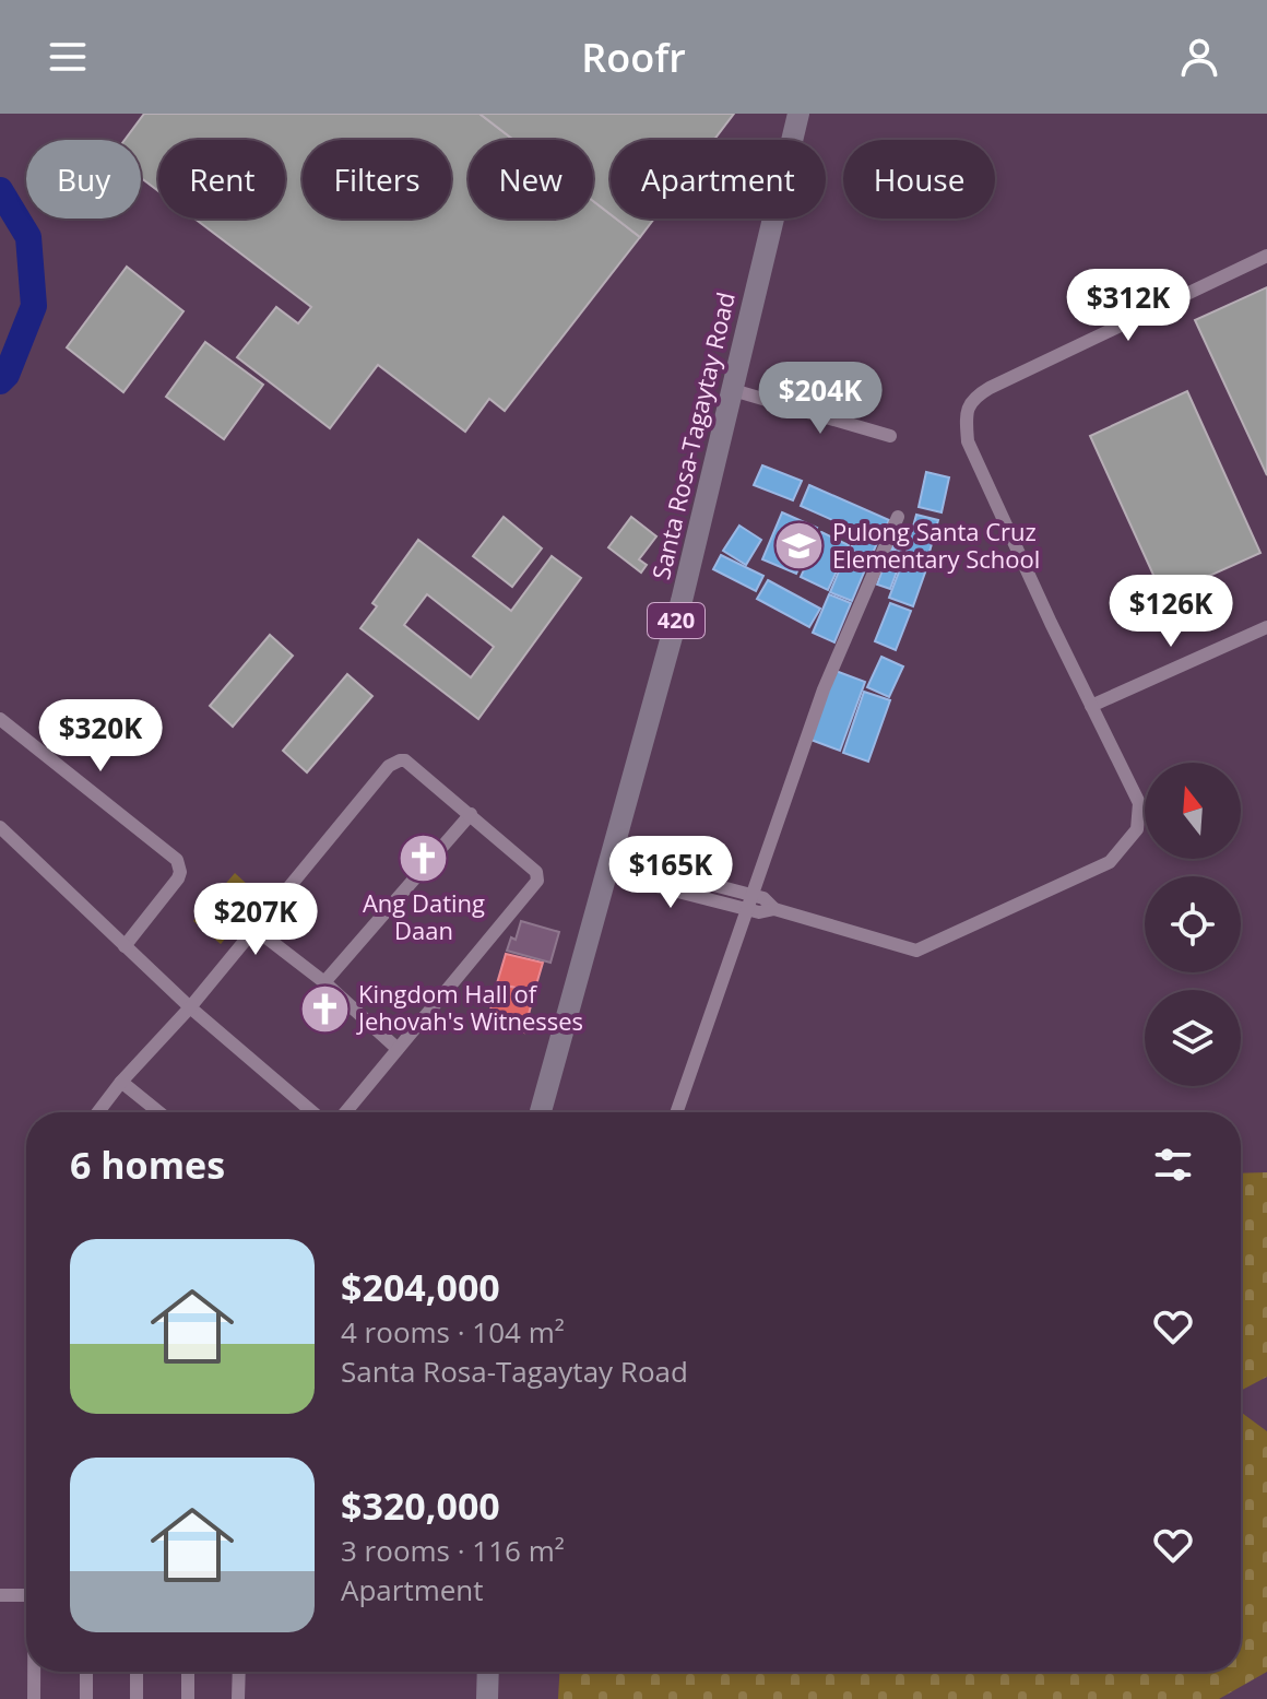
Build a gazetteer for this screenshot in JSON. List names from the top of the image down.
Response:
{
  "streets": {
    "main road": ["Santa Rosa-Tagaytay Road", "420"]
  },
  "places": {
    "school or university": ["Pulong Santa Cruz Elementary School"],
    "church": ["Ang Dating Daan", "Kingdom Hall of Jehovah's Witnesses"]
  },
  "north": "top",
  "page": {
    "header": "Roofr",
    "chip": [
      "Buy",
      "Rent",
      "Filters",
      "New",
      "Apartment",
      "House"
    ],
    "price": [
      "$312K",
      "$204K",
      "$126K",
      "$320K",
      "$165K",
      "$207K"
    ],
    "heading": "6 homes",
    "list": [
      {
        "name": "$204,000",
        "note": "4 rooms · 104 m² · Santa Rosa-Tagaytay Road"
      },
      {
        "name": "$320,000",
        "note": "3 rooms · 116 m² · Apartment"
      }
    ]
  }
}
